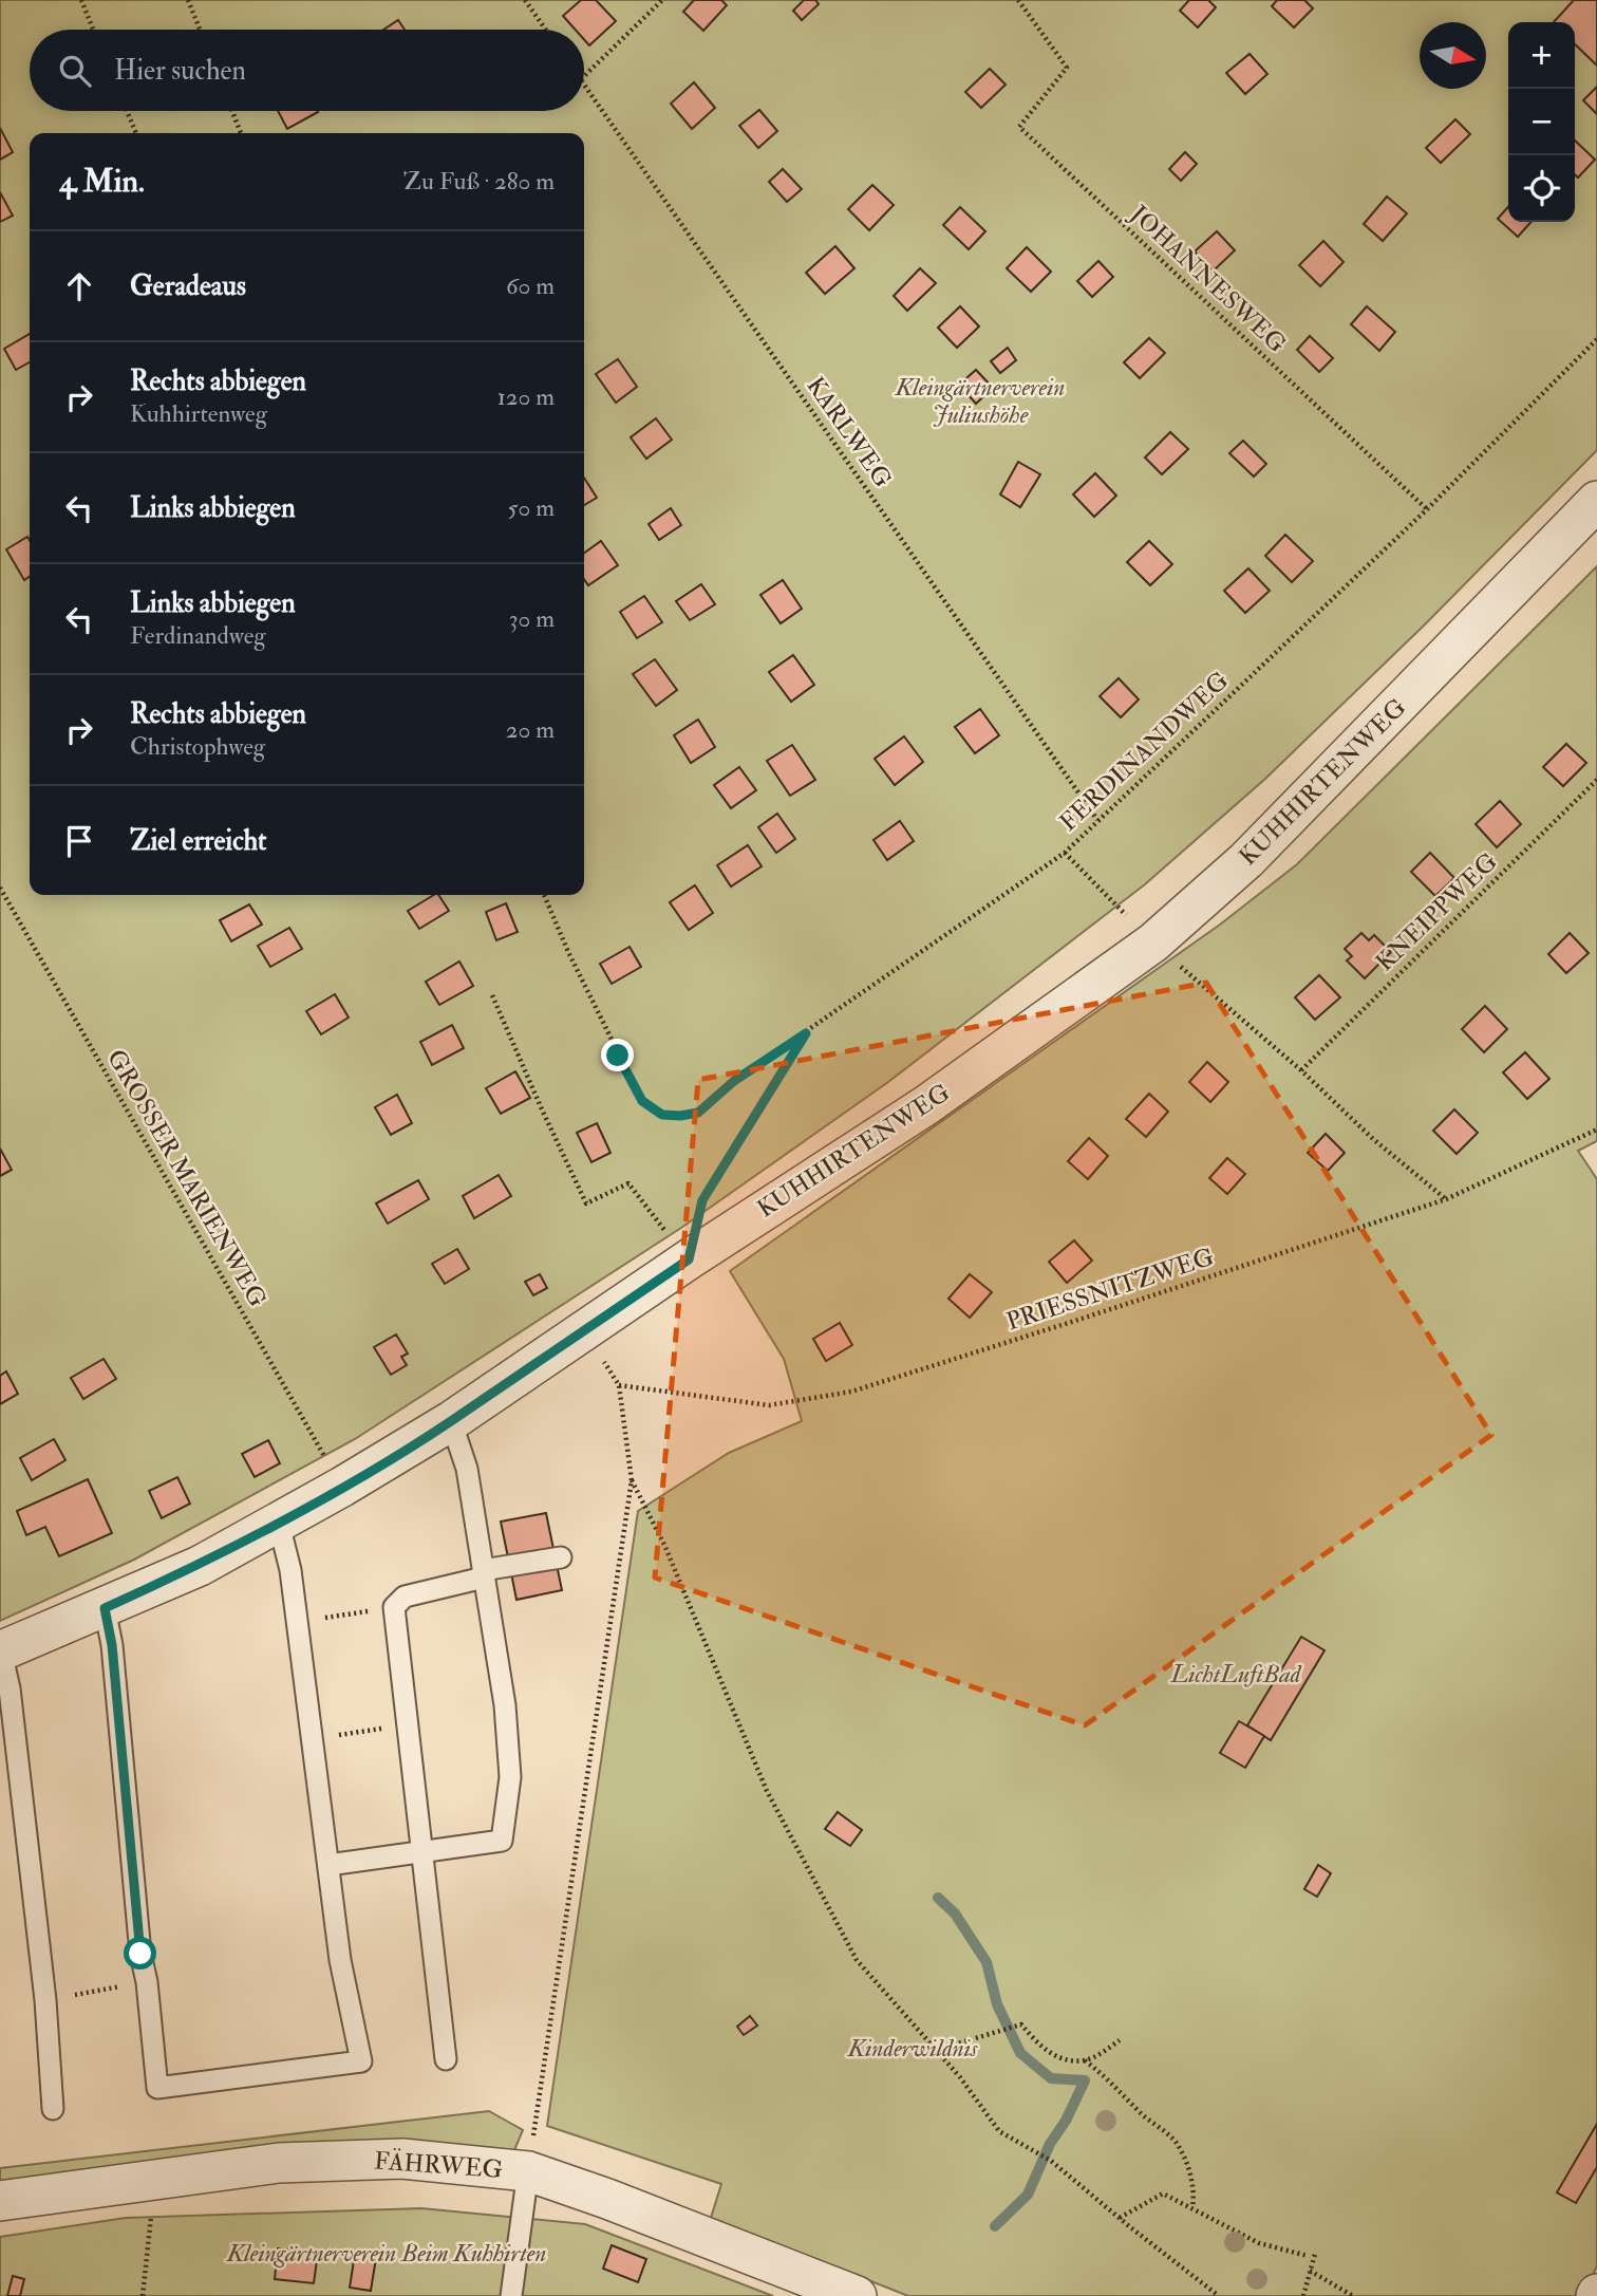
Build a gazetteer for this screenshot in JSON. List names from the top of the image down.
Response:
{
  "streets": {
    "street": ["KUHHIRTENWEG", "FÄHRWEG"],
    "path": [
      "JOHANNESWEG",
      "KARLWEG",
      "FERDINANDWEG",
      "KNEIPPWEG",
      "GROSSER MARIENWEG",
      "PRIESSNITZWEG"
    ]
  },
  "crossings": [
    ["JOHANNESWEG", "FERDINANDWEG"],
    ["KARLWEG", "FERDINANDWEG"],
    ["KUHHIRTENWEG", "GROSSER MARIENWEG"]
  ],
  "parks": [
    "Kleingärtnerverein Juliushöhe",
    "LichtLuftBad",
    "Kinderwildnis",
    "Kleingärtnerverein Beim Kuhhirten"
  ],
  "north": "right",
  "page": {
    "map_buttons": ["+", "−"],
    "search": "Hier suchen",
    "heading": ["4 Min.", "Zu Fuß · 280 m"],
    "list": [
      ["Geradeaus", "60 m"],
      ["Rechts abbiegen", "Kuhhirtenweg", "120 m"],
      ["Links abbiegen", "50 m"],
      ["Links abbiegen", "Ferdinandweg", "30 m"],
      ["Rechts abbiegen", "Christophweg", "20 m"],
      "Ziel erreicht"
    ]
  }
}
